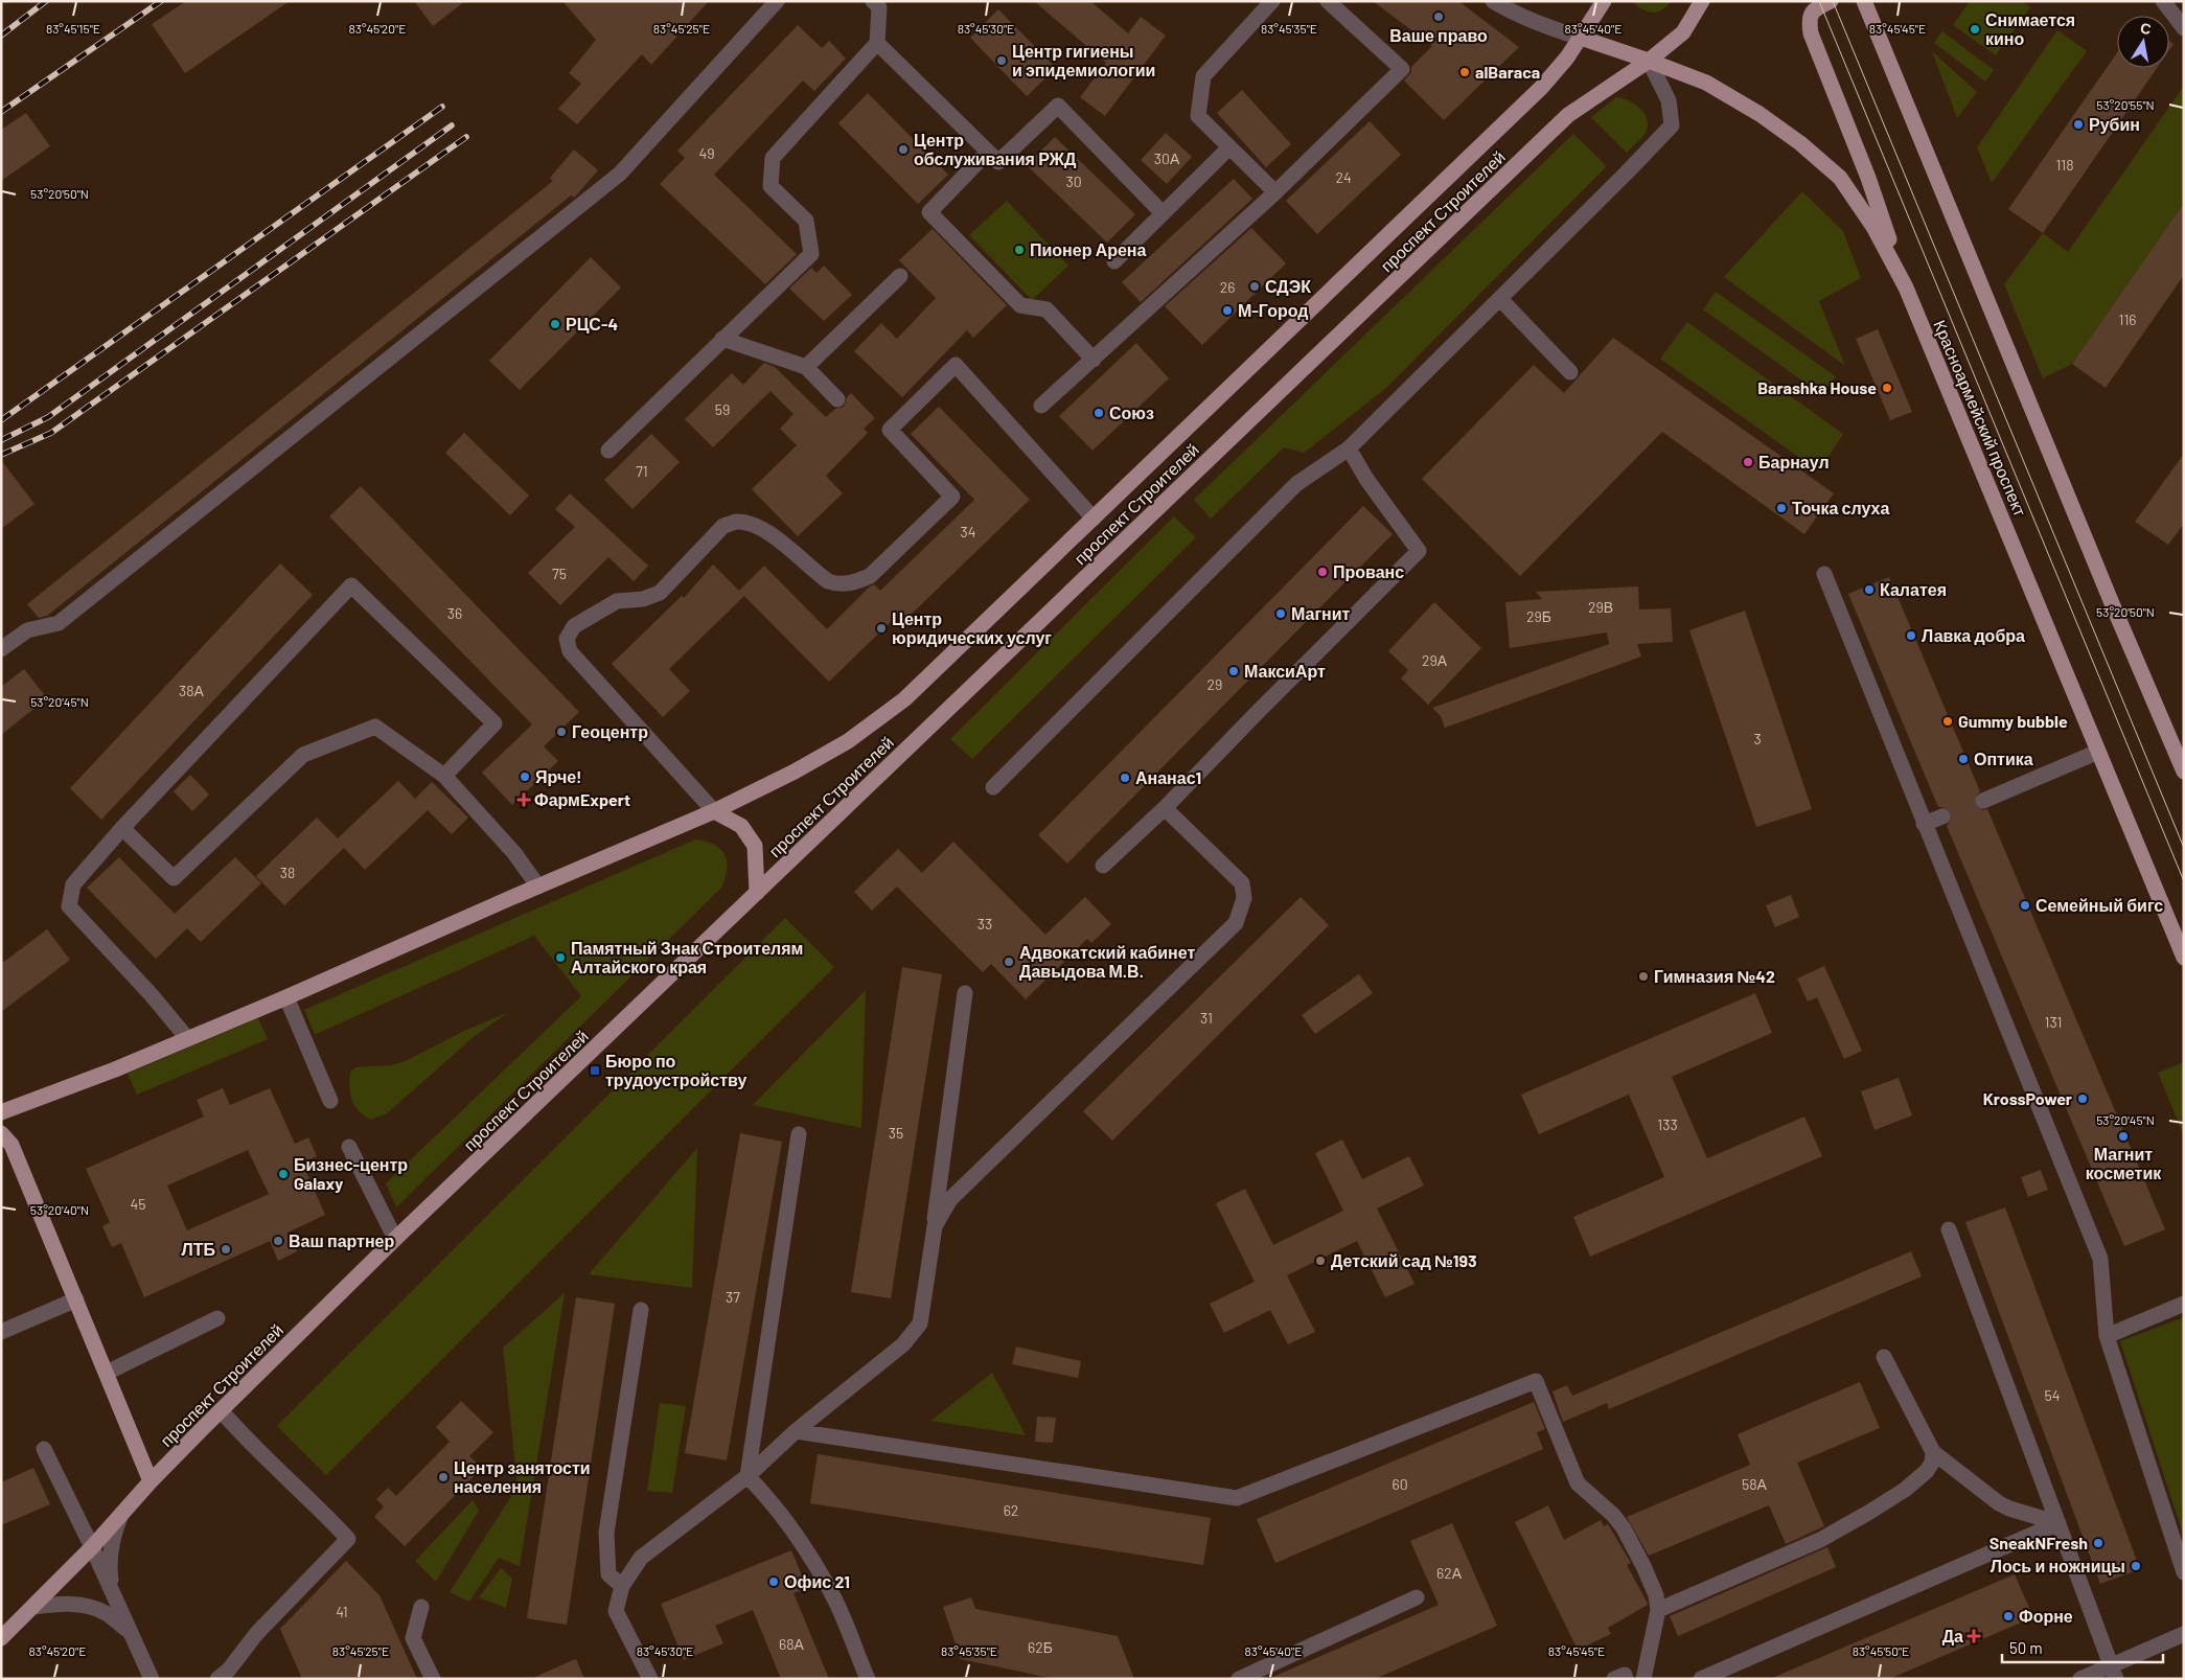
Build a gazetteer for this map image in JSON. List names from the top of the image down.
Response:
{
  "streets": {
    "main road": ["проспект Строителей", "Красноармейский проспект"]
  },
  "crossings": [
    ["проспект Строителей", "Красноармейский проспект"]
  ],
  "places": {
    "other": [
      "Ваше право",
      "Снимается кино",
      "Центр гигиены и эпидемиологии",
      "alBaraca",
      "Рубин",
      "Центр обслуживания РЖД",
      "Пионер Арена",
      "СДЭК",
      "М-Город",
      "РЦС-4",
      "Barashka House",
      "Союз",
      "Барнаул",
      "Точка слуха",
      "Прованс",
      "Калатея",
      "Магнит",
      "Центр юридических услуг",
      "Лавка добра",
      "МаксиАрт",
      "Gummy bubble",
      "Геоцентр",
      "Оптика",
      "Ярче!",
      "Ананас1",
      "Семейный бигс",
      "Памятный Знак Строителям Алтайского края",
      "Адвокатский кабинет Давыдова М.В.",
      "Гимназия №42",
      "KrossPower",
      "Магнит косметик",
      "Бизнес-центр Galaxy",
      "Ваш партнер",
      "ЛТБ",
      "Детский сад №193",
      "Центр занятости населения",
      "SneakNFresh",
      "Лось и ножницы",
      "Офис 21",
      "Форне"
    ],
    "health": ["ФармExpert", "Да"],
    "transit": ["Бюро по трудоустройству"]
  },
  "house_numbers": [
    "49",
    "30А",
    "118",
    "24",
    "30",
    "26",
    "116",
    "59",
    "71",
    "34",
    "75",
    "29В",
    "36",
    "29Б",
    "29А",
    "29",
    "38А",
    "3",
    "38",
    "33",
    "31",
    "131",
    "133",
    "35",
    "45",
    "37",
    "54",
    "60",
    "58А",
    "62",
    "62А",
    "41",
    "68А",
    "62Б"
  ],
  "scale_bar": "50 m",
  "north": "top",
  "coordinates": [
    "83°45'15\"E",
    "83°45'20\"E",
    "83°45'25\"E",
    "83°45'30\"E",
    "83°45'35\"E",
    "83°45'40\"E",
    "83°45'45\"E",
    "53°20'55\"N",
    "53°20'50\"N",
    "53°20'45\"N",
    "53°20'40\"N",
    "83°45'50\"E"
  ]
}
